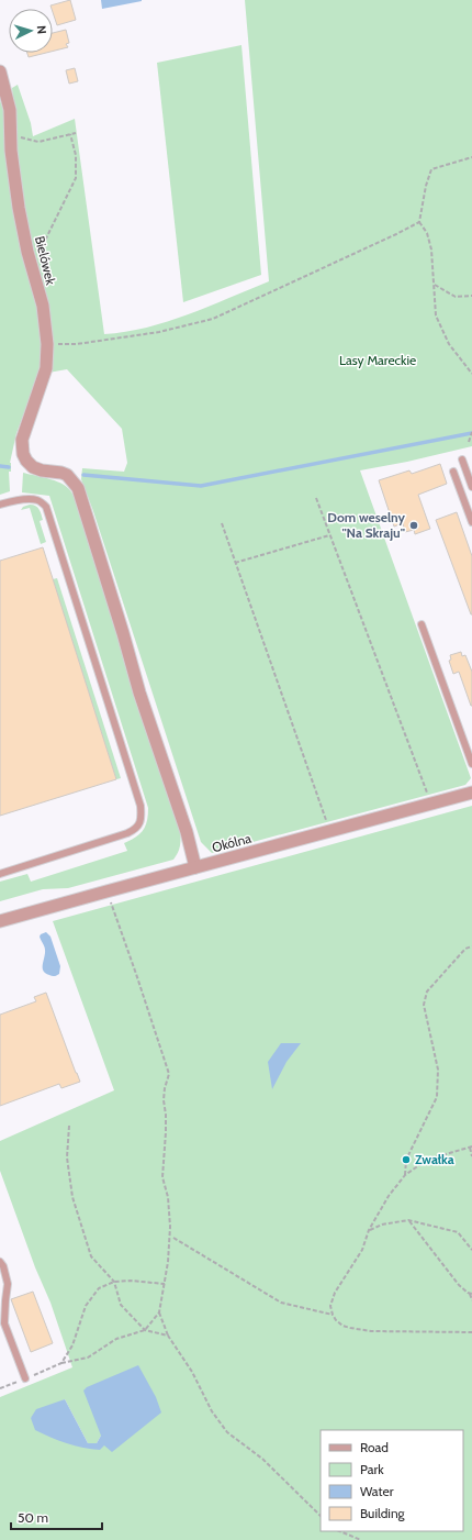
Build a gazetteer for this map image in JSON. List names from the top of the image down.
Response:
{
  "streets": {
    "street": ["Bielówek", "Okólna"]
  },
  "crossings": [
    ["Bielówek", "Okólna"]
  ],
  "parks": ["Lasy Mareckie"],
  "places": ["Dom weselny \"Na Skraju\"", "Zwałka"],
  "legend": [
    "Road",
    "Park",
    "Water",
    "Building"
  ],
  "scale_bar": "50 m",
  "north": "right"
}
